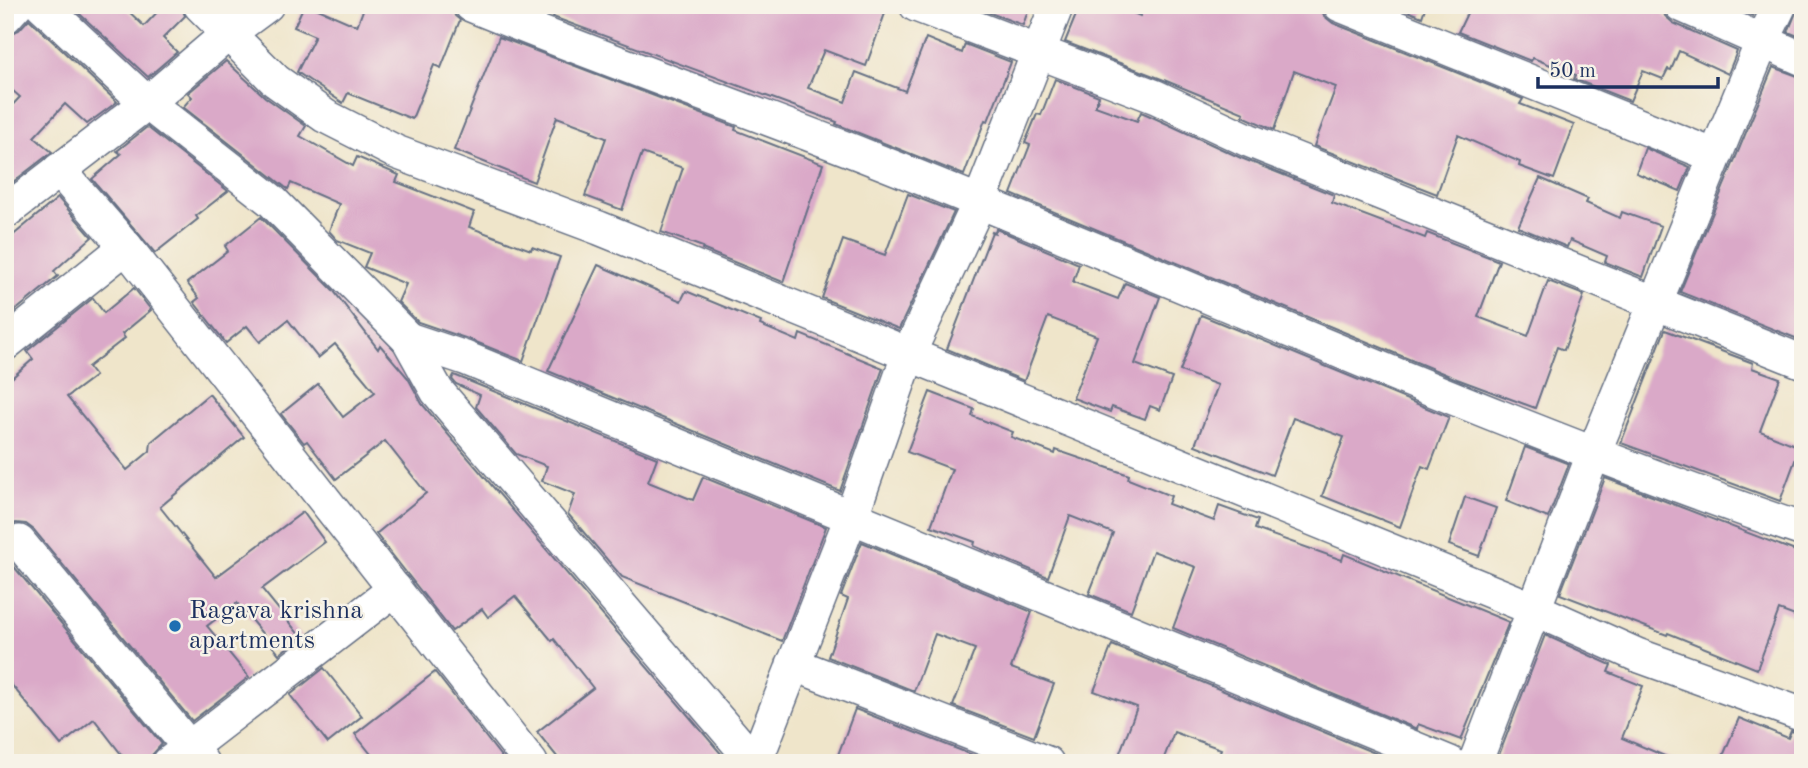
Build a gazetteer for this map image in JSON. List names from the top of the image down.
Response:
{
  "places": ["Ragava krishna apartments"],
  "scale_bar": "50 m"
}
